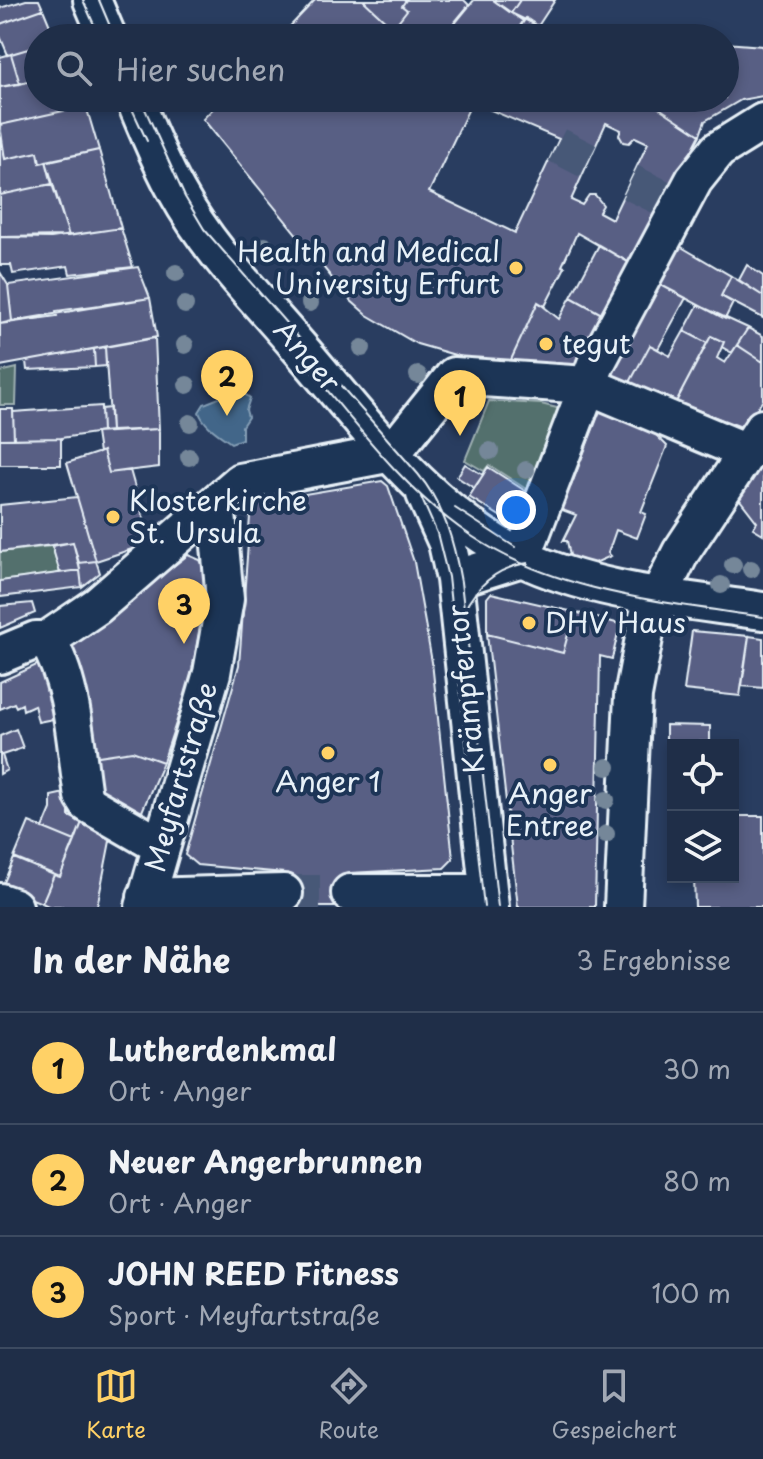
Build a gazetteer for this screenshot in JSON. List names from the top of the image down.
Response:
{
  "streets": {
    "street": ["Anger", "Krämpfertor", "Meyfartstraße"]
  },
  "crossings": [
    ["Anger", "Krämpfertor"]
  ],
  "places": [
    "Health and Medical University Erfurt",
    "tegut",
    "Klosterkirche St. Ursula",
    "DHV Haus",
    "Anger 1",
    "Anger Entree"
  ],
  "page": {
    "search": "Hier suchen",
    "pins": ["2", "1", "3"],
    "heading": ["In der Nähe", "3 Ergebnisse"],
    "list": [
      {
        "mark": "1",
        "name": "Lutherdenkmal",
        "note": "Ort · Anger",
        "value": "30 m"
      },
      {
        "mark": "2",
        "name": "Neuer Angerbrunnen",
        "note": "Ort · Anger",
        "value": "80 m"
      },
      {
        "mark": "3",
        "name": "JOHN REED Fitness",
        "note": "Sport · Meyfartstraße",
        "value": "100 m"
      }
    ],
    "nav": ["Karte", "Route", "Gespeichert"]
  }
}
